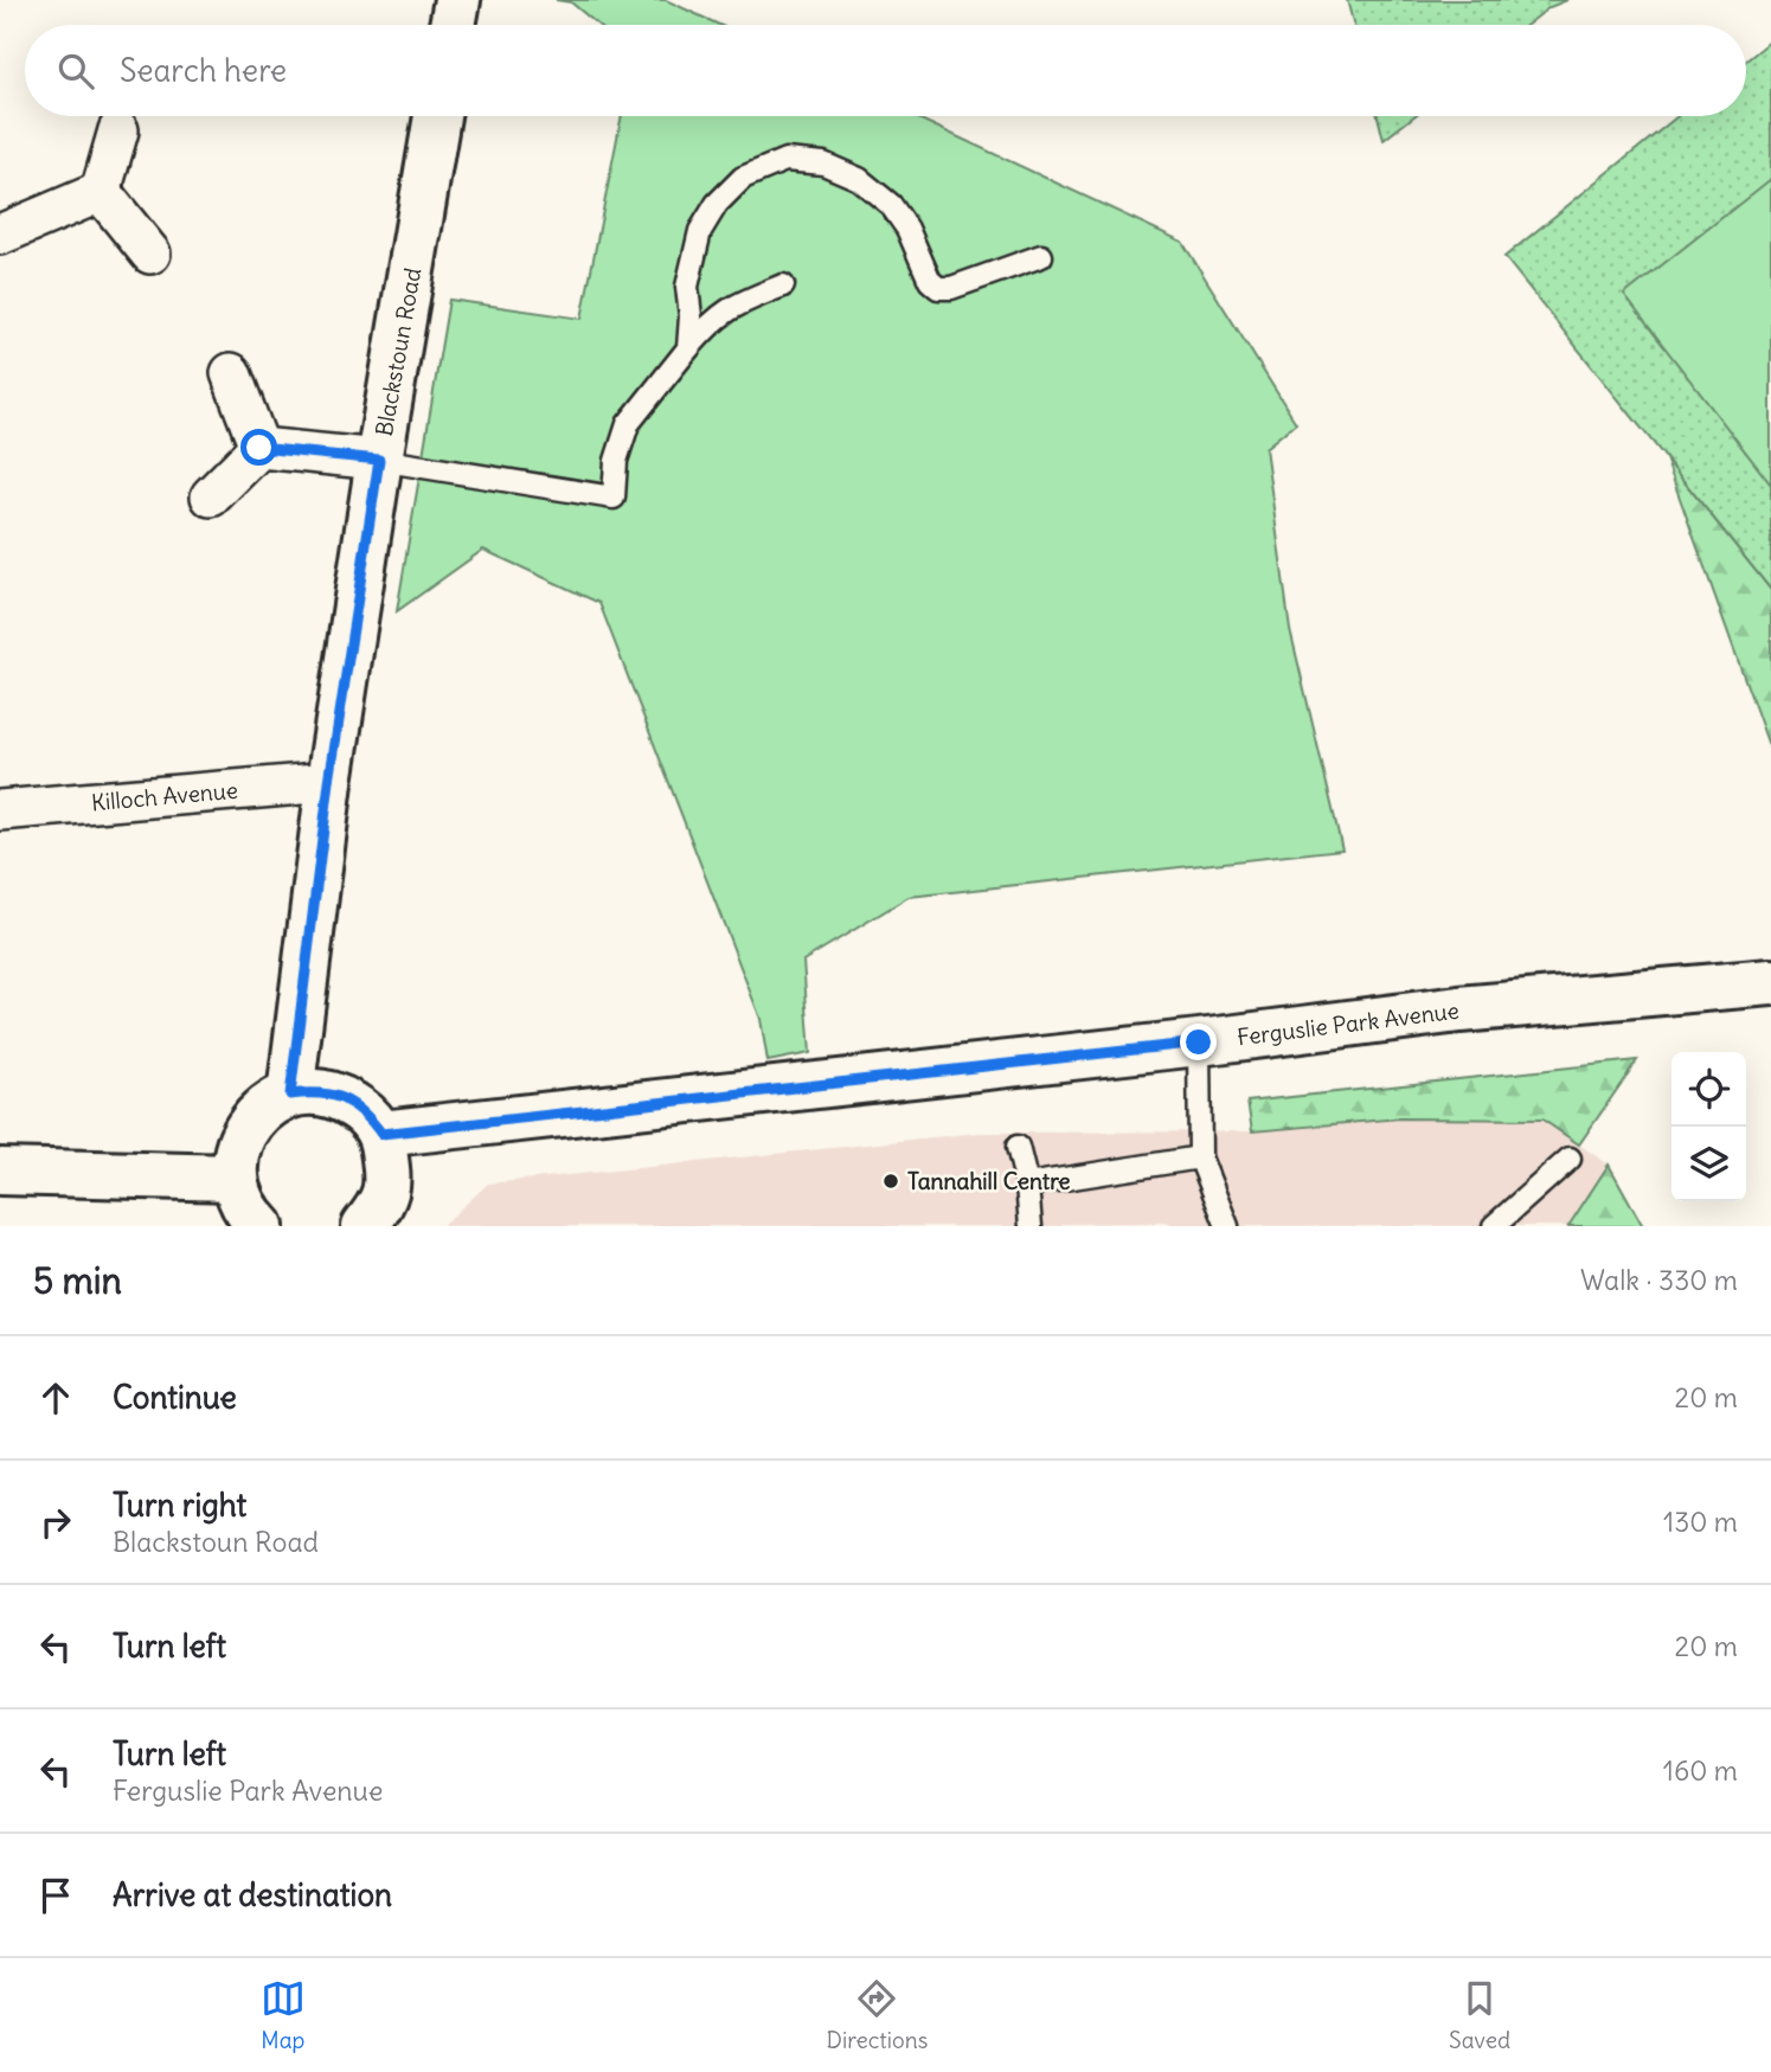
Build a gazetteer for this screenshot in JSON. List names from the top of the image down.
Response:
{
  "streets": {
    "street": ["Blackstoun Road", "Killoch Avenue", "Ferguslie Park Avenue"]
  },
  "crossings": [
    ["Blackstoun Road", "Killoch Avenue"]
  ],
  "places": ["Tannahill Centre"],
  "page": {
    "search": "Search here",
    "heading": ["5 min", "Walk · 330 m"],
    "list": [
      ["Continue", "20 m"],
      ["Turn right", "Blackstoun Road", "130 m"],
      ["Turn left", "20 m"],
      ["Turn left", "Ferguslie Park Avenue", "160 m"],
      "Arrive at destination"
    ],
    "nav": ["Map", "Directions", "Saved"]
  }
}
